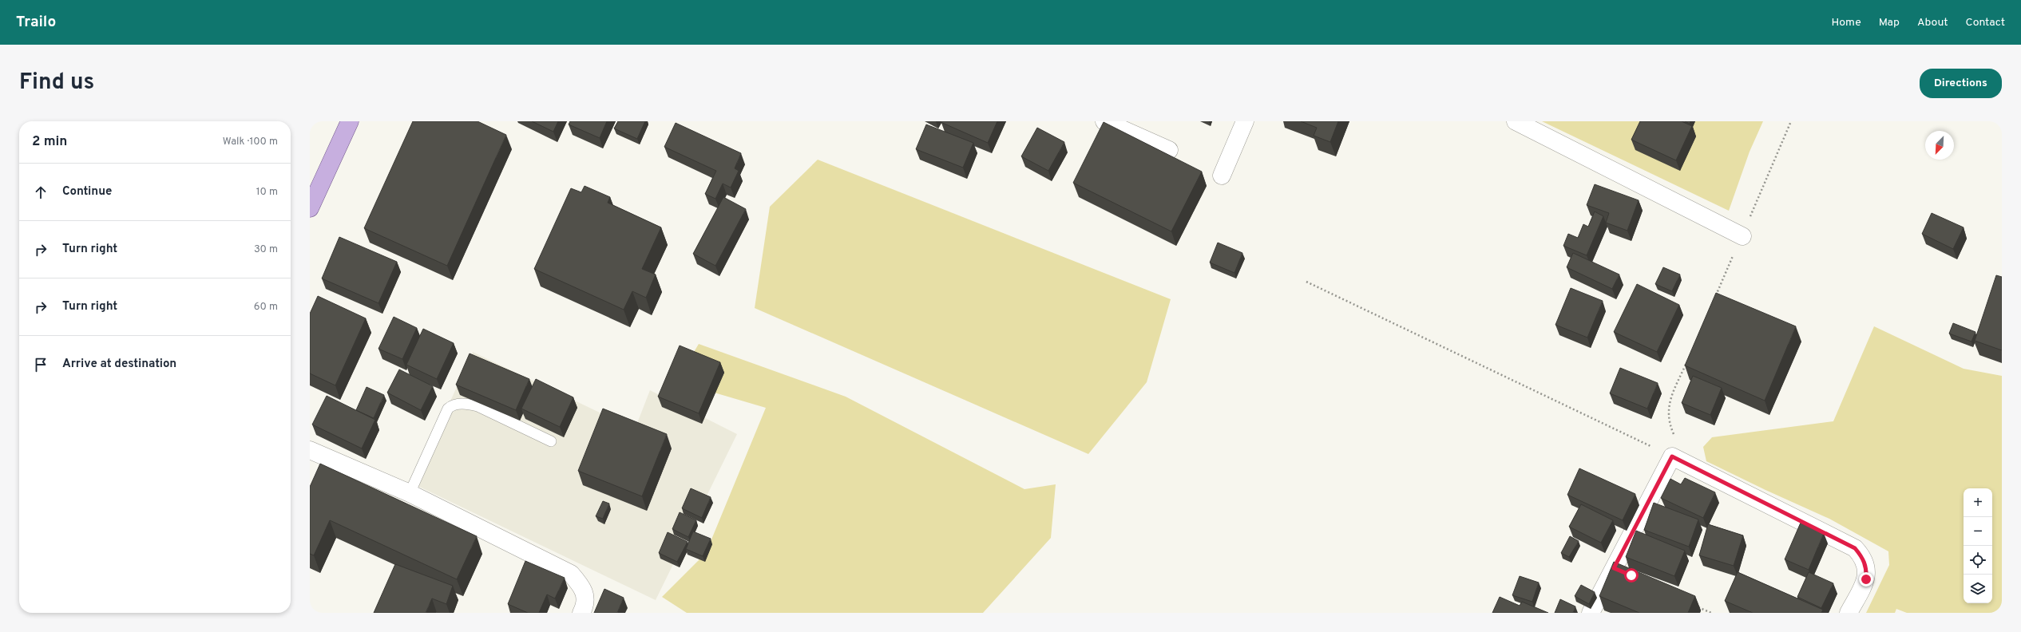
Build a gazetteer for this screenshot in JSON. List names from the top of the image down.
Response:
{
  "north": "bottom left",
  "page": {
    "header": "Trailo",
    "nav": [
      "Home",
      "Map",
      "About",
      "Contact"
    ],
    "title": "Find us",
    "buttons": "Directions",
    "heading": ["2 min", "Walk · 100 m"],
    "list": [
      ["Continue", "10 m"],
      ["Turn right", "30 m"],
      ["Turn right", "60 m"],
      "Arrive at destination"
    ],
    "map_buttons": ["+", "−"]
  }
}
